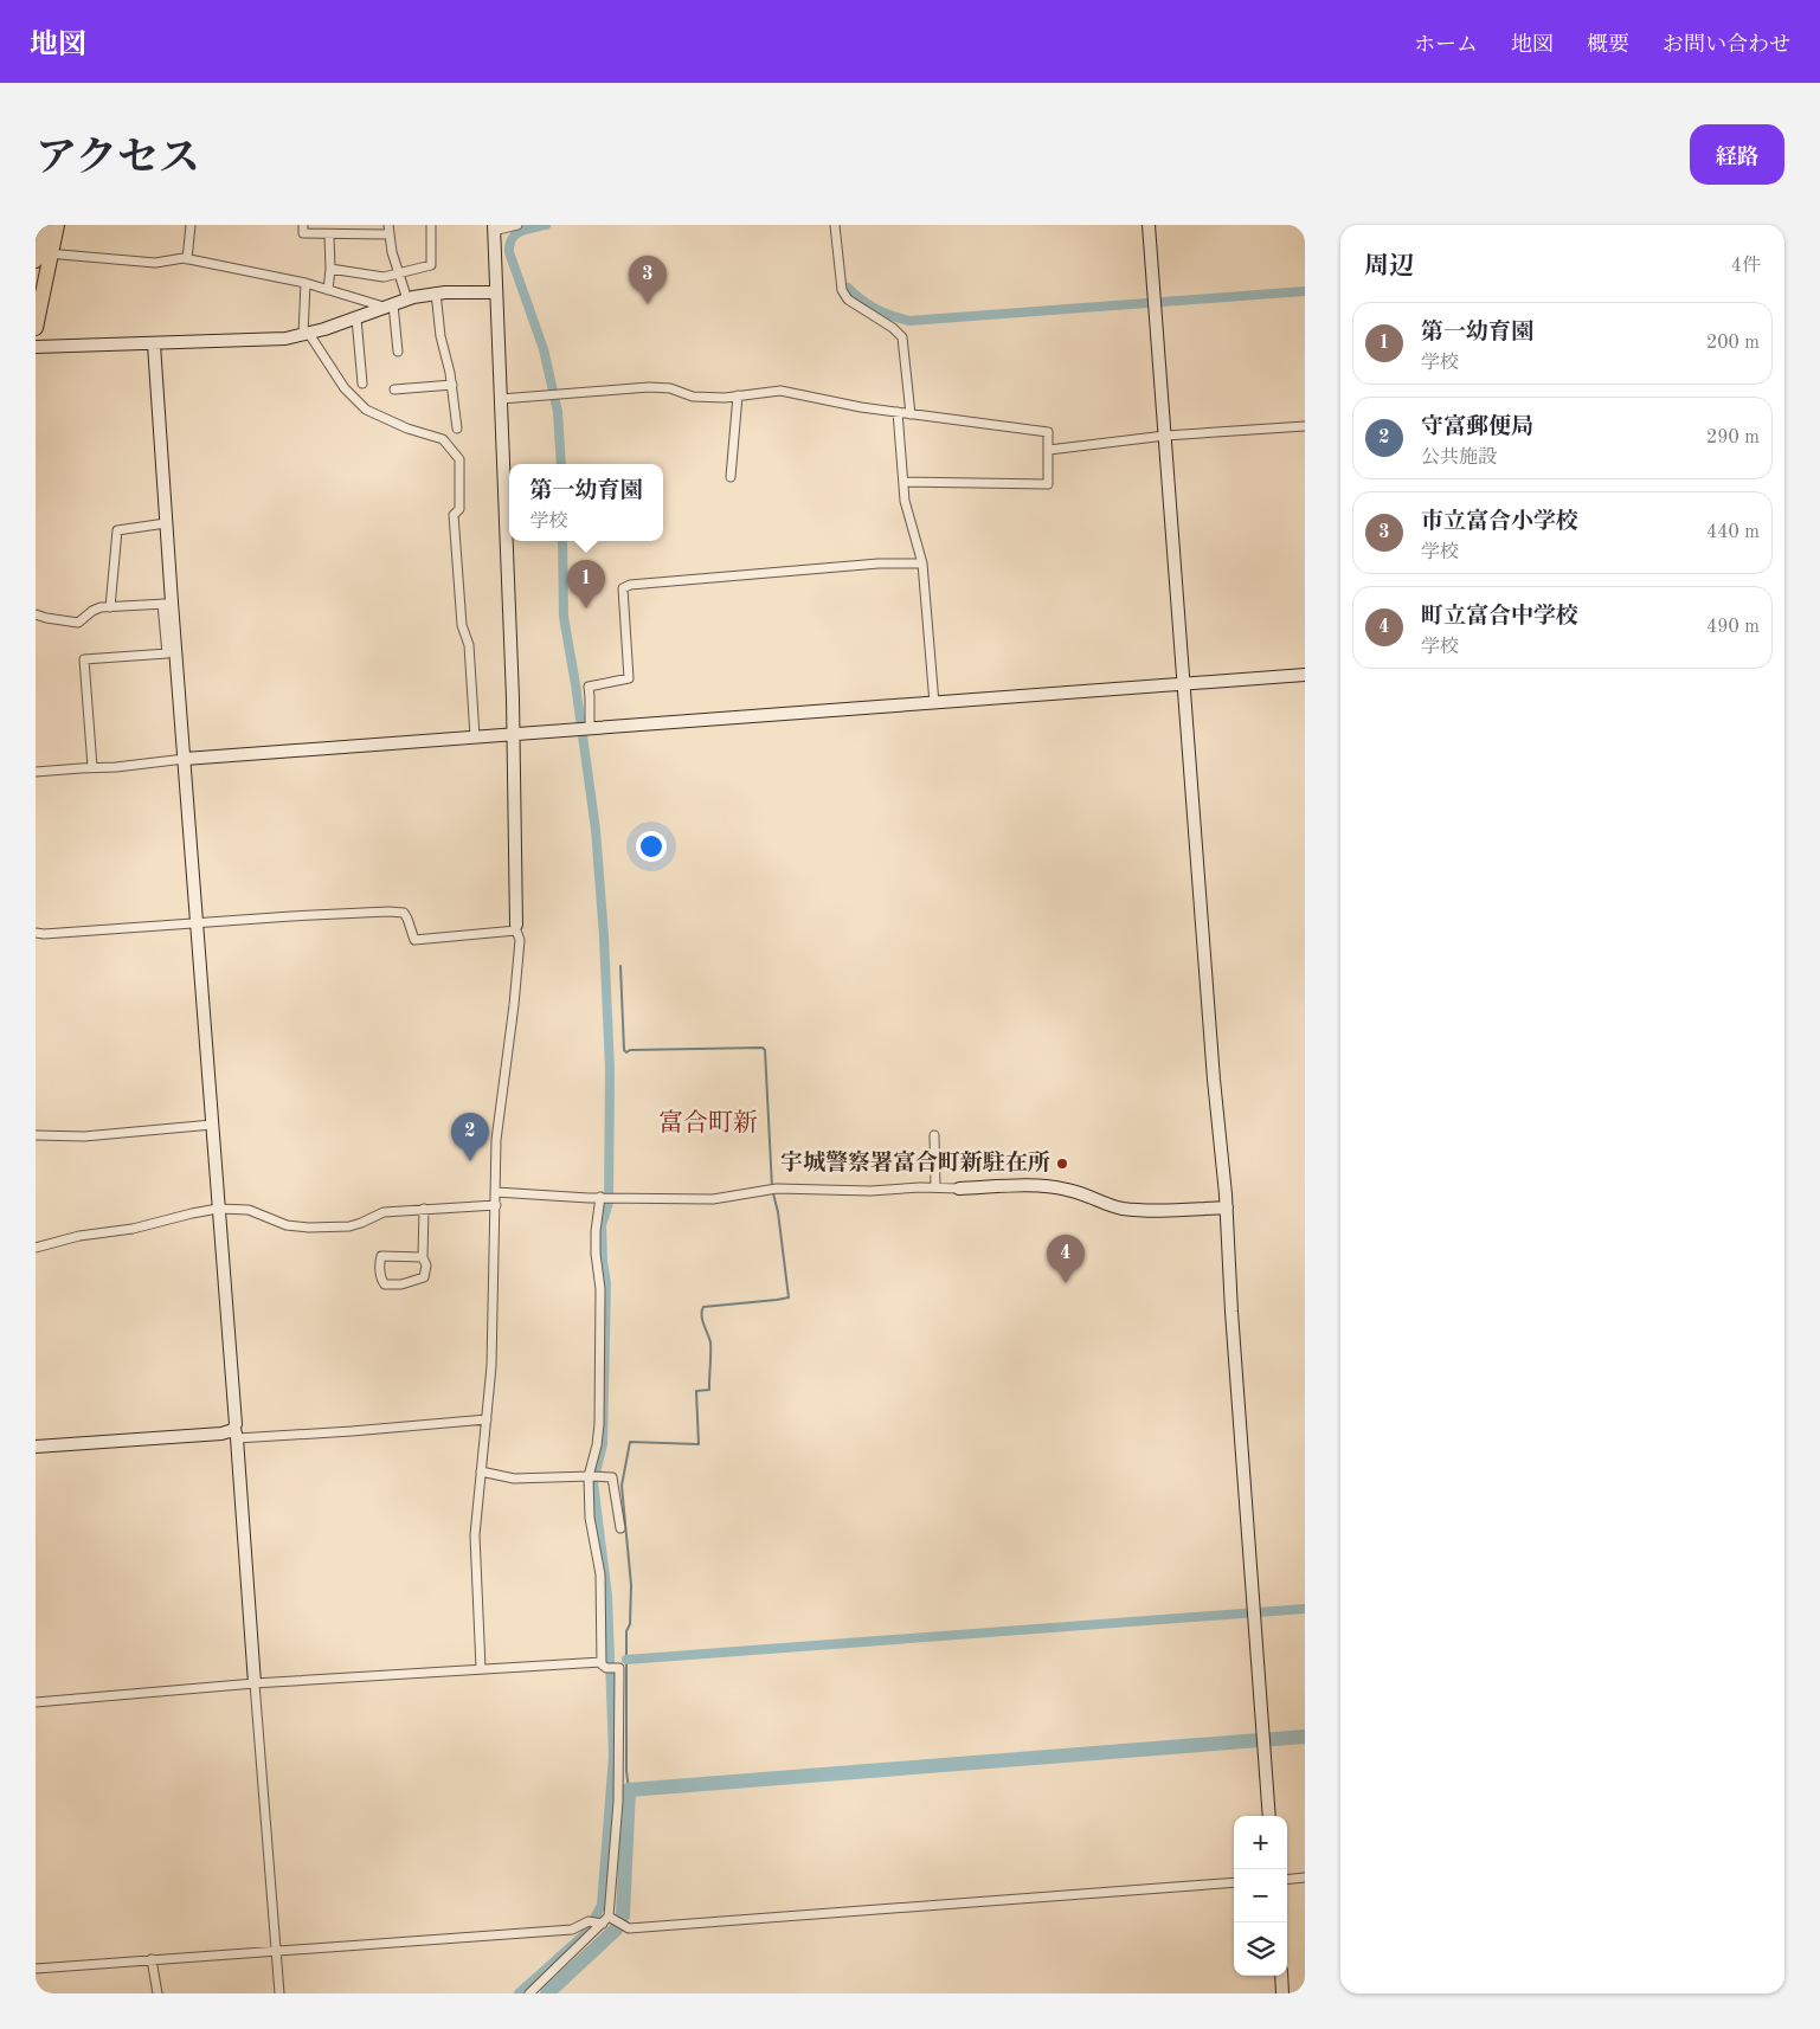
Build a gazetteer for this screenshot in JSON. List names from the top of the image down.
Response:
{
  "districts": ["富合町新"],
  "places": ["宇城警察署富合町新駐在所"],
  "page": {
    "header": "地図",
    "nav": [
      "ホーム",
      "地図",
      "概要",
      "お問い合わせ"
    ],
    "title": "アクセス",
    "buttons": "経路",
    "heading": ["周辺", "4件"],
    "pins": [
      "3",
      "1",
      "2",
      "4"
    ],
    "list": [
      {
        "mark": "1",
        "name": "第一幼育園",
        "note": "学校",
        "value": "200 m"
      },
      {
        "mark": "2",
        "name": "守富郵便局",
        "note": "公共施設",
        "value": "290 m"
      },
      {
        "mark": "3",
        "name": "市立富合小学校",
        "note": "学校",
        "value": "440 m"
      },
      {
        "mark": "4",
        "name": "町立富合中学校",
        "note": "学校",
        "value": "490 m"
      }
    ],
    "popup": ["第一幼育園", "学校"],
    "map_buttons": ["+", "−"]
  }
}
